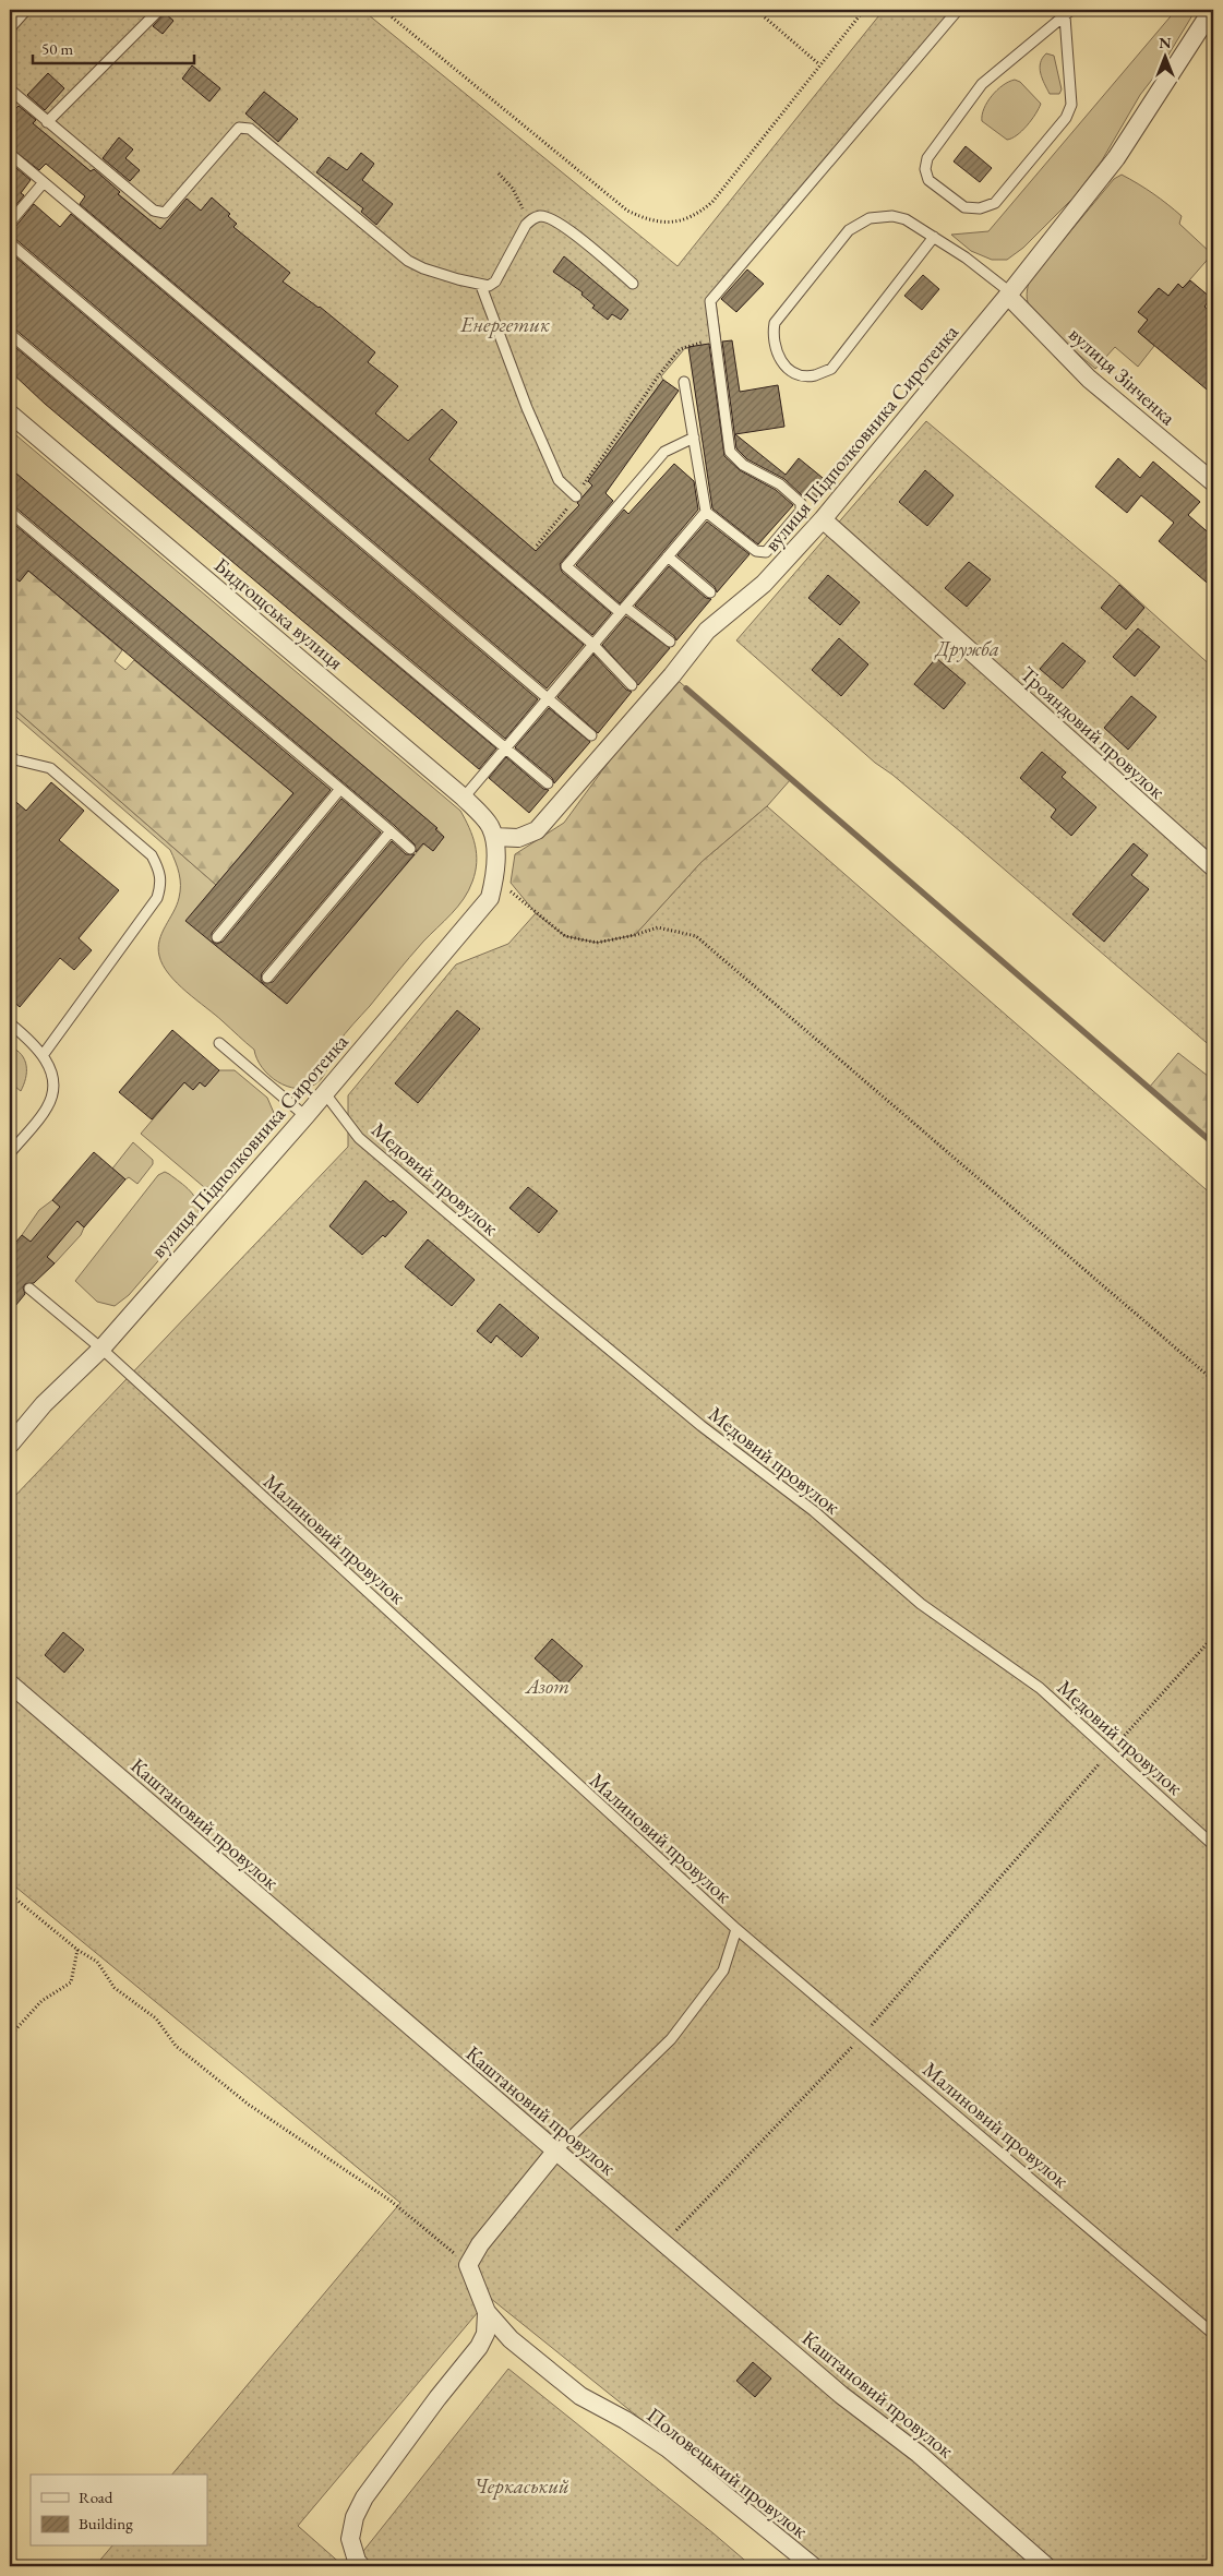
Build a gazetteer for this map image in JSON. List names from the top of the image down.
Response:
{
  "streets": {
    "street": [
      "вулиця Зінченка",
      "вулиця Підполковника Сиротенка",
      "Бидгощська вулиця",
      "Трояндовий провулок",
      "Каштановий провулок",
      "Половецький провулок"
    ],
    "lane": ["Медовий провулок", "Малиновий провулок"]
  },
  "crossings": [
    ["вулиця Зінченка", "вулиця Підполковника Сиротенка"],
    ["вулиця Підполковника Сиротенка", "Бидгощська вулиця"],
    ["вулиця Підполковника Сиротенка", "Трояндовий провулок"],
    ["вулиця Підполковника Сиротенка", "Медовий провулок"],
    ["вулиця Підполковника Сиротенка", "Малиновий провулок"]
  ],
  "parks": [
    "Енергетик",
    "Дружба",
    "Азот",
    "Черкаський"
  ],
  "legend": ["Road", "Building"],
  "scale_bar": "50 m",
  "north": "top"
}
